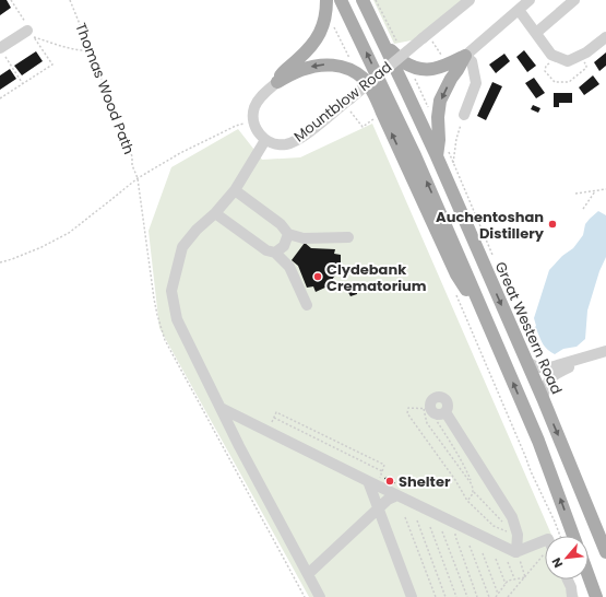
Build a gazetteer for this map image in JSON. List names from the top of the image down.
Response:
{
  "streets": {
    "main road": ["Great Western Road"],
    "street": ["Mountblow Road"],
    "path": ["Thomas Wood Path"]
  },
  "places": ["Auchentoshan Distillery", "Clydebank Crematorium", "Shelter"],
  "north": "bottom left"
}
